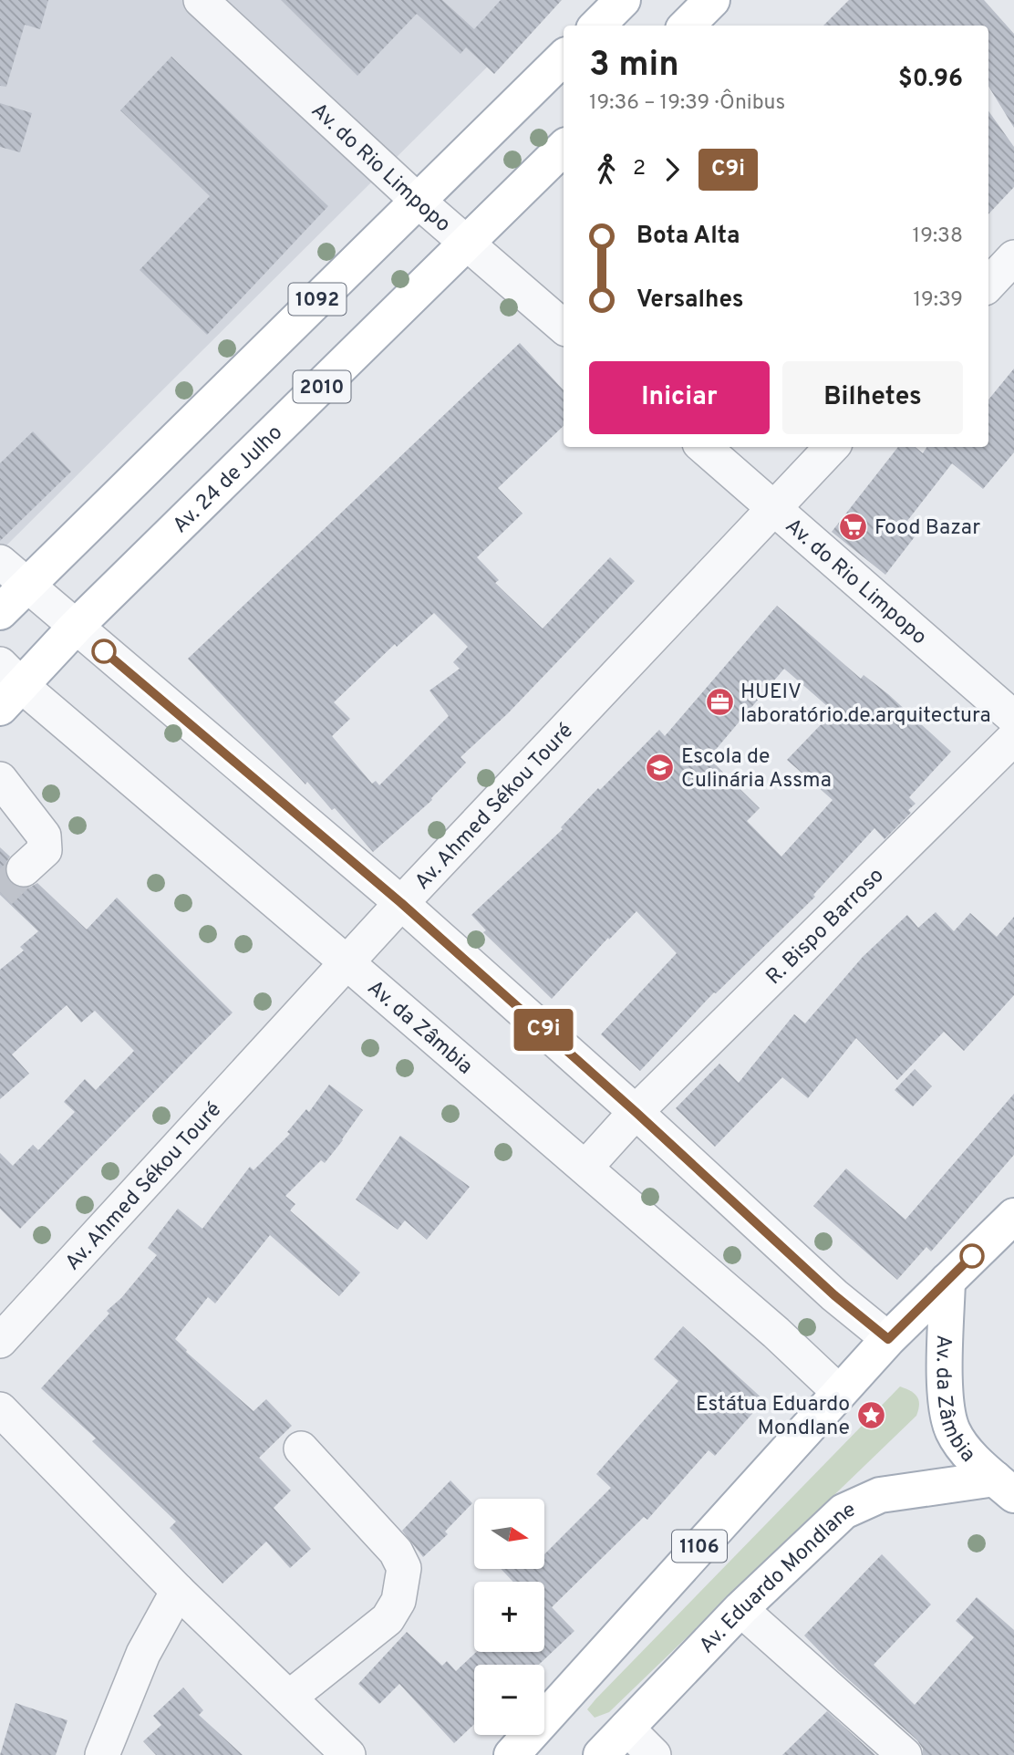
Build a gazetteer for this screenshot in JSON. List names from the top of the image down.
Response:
{
  "streets": {
    "main road": [
      "1092",
      "2010",
      "Av. 24 de Julho",
      "Av. da Zâmbia",
      "1106",
      "Av. Eduardo Mondlane"
    ],
    "street": ["Av. do Rio Limpopo", "Av. Ahmed Sékou Touré", "R. Bispo Barroso"]
  },
  "crossings": [
    ["Av. do Rio Limpopo", "1092"],
    ["Av. do Rio Limpopo", "Av. 24 de Julho"],
    ["Av. do Rio Limpopo", "Av. Ahmed Sékou Touré"],
    ["Av. 24 de Julho", "Av. da Zâmbia"],
    ["Av. Ahmed Sékou Touré", "Av. da Zâmbia"],
    ["R. Bispo Barroso", "Av. da Zâmbia"],
    ["Av. da Zâmbia", "1106"],
    ["Av. da Zâmbia", "Av. Eduardo Mondlane"]
  ],
  "places": {
    "supermarket": ["Food Bazar"],
    "office": ["HUEIV laboratório.de.arquitectura"],
    "school or university": ["Escola de Culinária Assma"],
    "place": ["Estátua Eduardo Mondlane"]
  },
  "lines": ["bus line C9i"],
  "north": "right",
  "page": {
    "on_map": "C9i",
    "heading": ["3 min", "19:36 – 19:39 · Ônibus", "$0.96"],
    "legs": ["2", "C9i"],
    "list": [
      {
        "name": "Bota Alta",
        "value": "19:38"
      },
      {
        "name": "Versalhes",
        "value": "19:39"
      }
    ],
    "buttons": ["Iniciar", "Bilhetes"],
    "map_buttons": ["+", "−"]
  }
}
